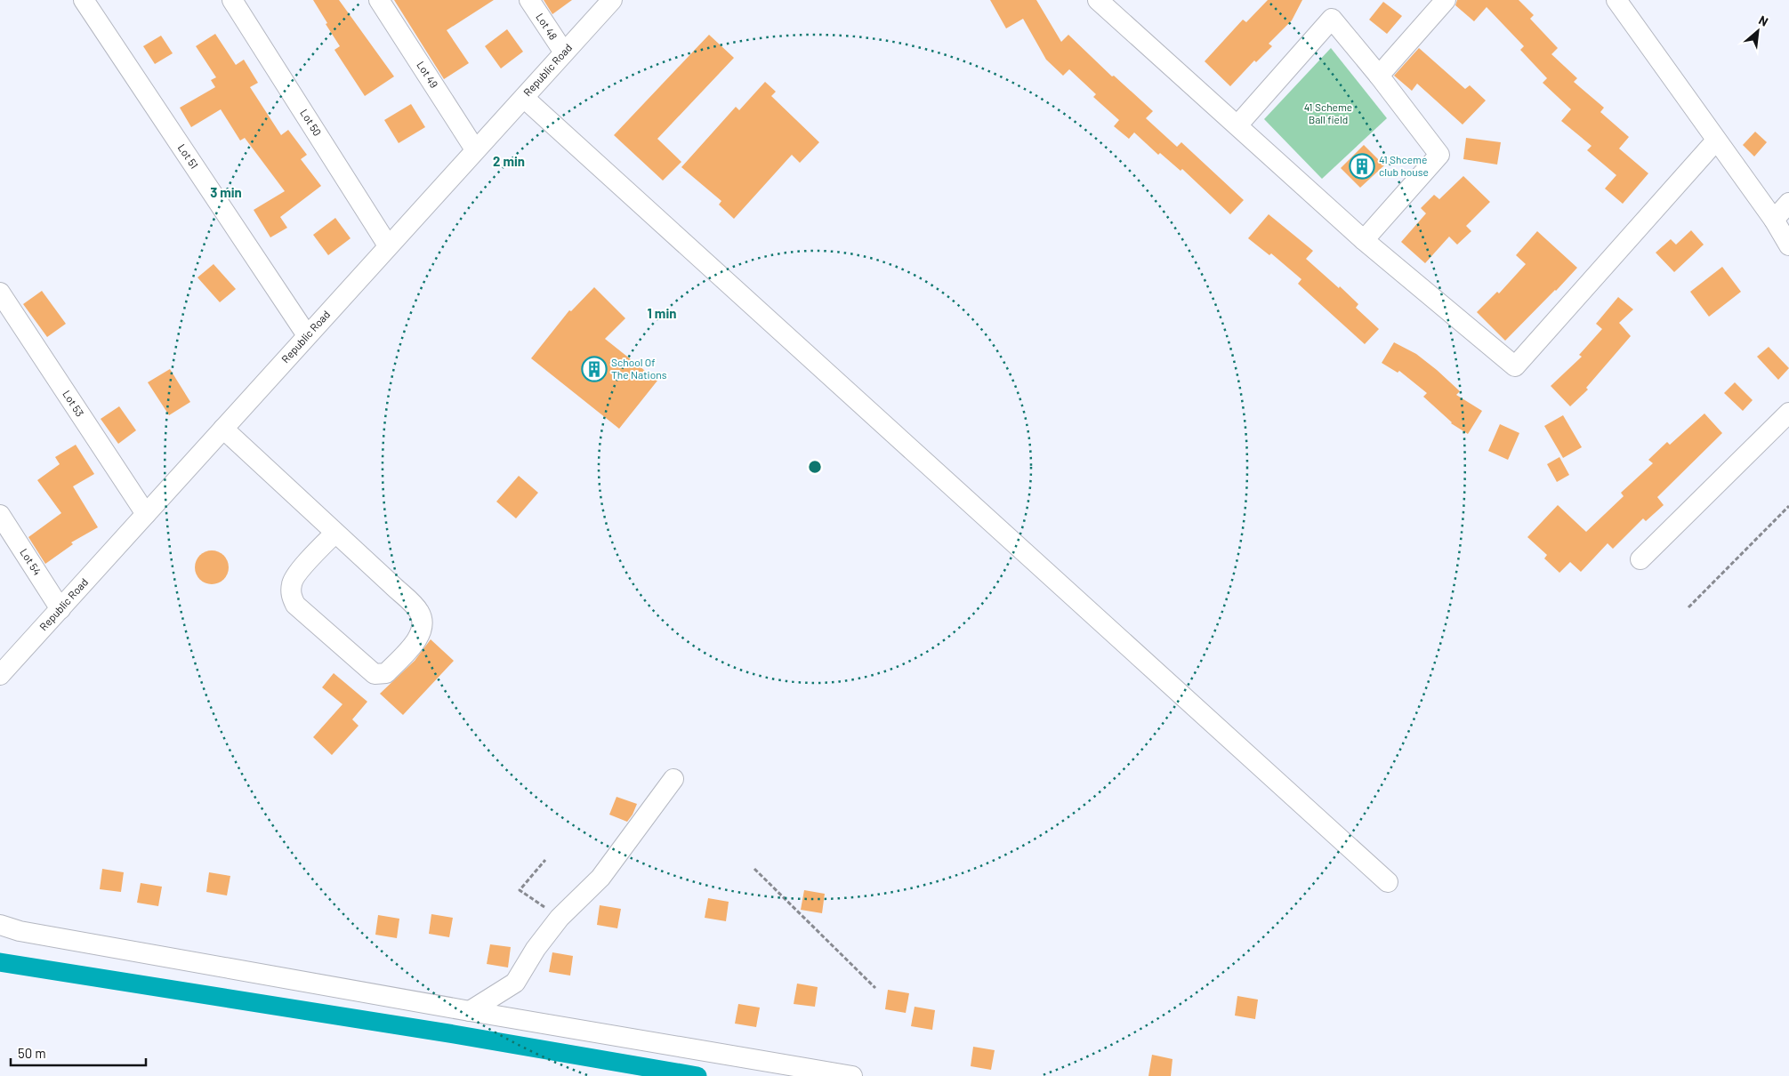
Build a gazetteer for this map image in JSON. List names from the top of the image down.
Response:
{
  "streets": {
    "street": [
      "Lot 48",
      "Republic Road",
      "Lot 49",
      "Lot 50",
      "Lot 51",
      "Lot 53",
      "Lot 54"
    ]
  },
  "crossings": [
    ["Lot 48", "Republic Road"],
    ["Republic Road", "Lot 49"],
    ["Republic Road", "Lot 50"],
    ["Republic Road", "Lot 51"],
    ["Republic Road", "Lot 53"],
    ["Republic Road", "Lot 54"]
  ],
  "parks": ["41 Scheme Ball field"],
  "places": {
    "building": ["41 Shceme club house", "School Of The Nations"]
  },
  "scale_bar": "50 m",
  "north": "top right",
  "rings": ["2 min", "3 min", "1 min"]
}
